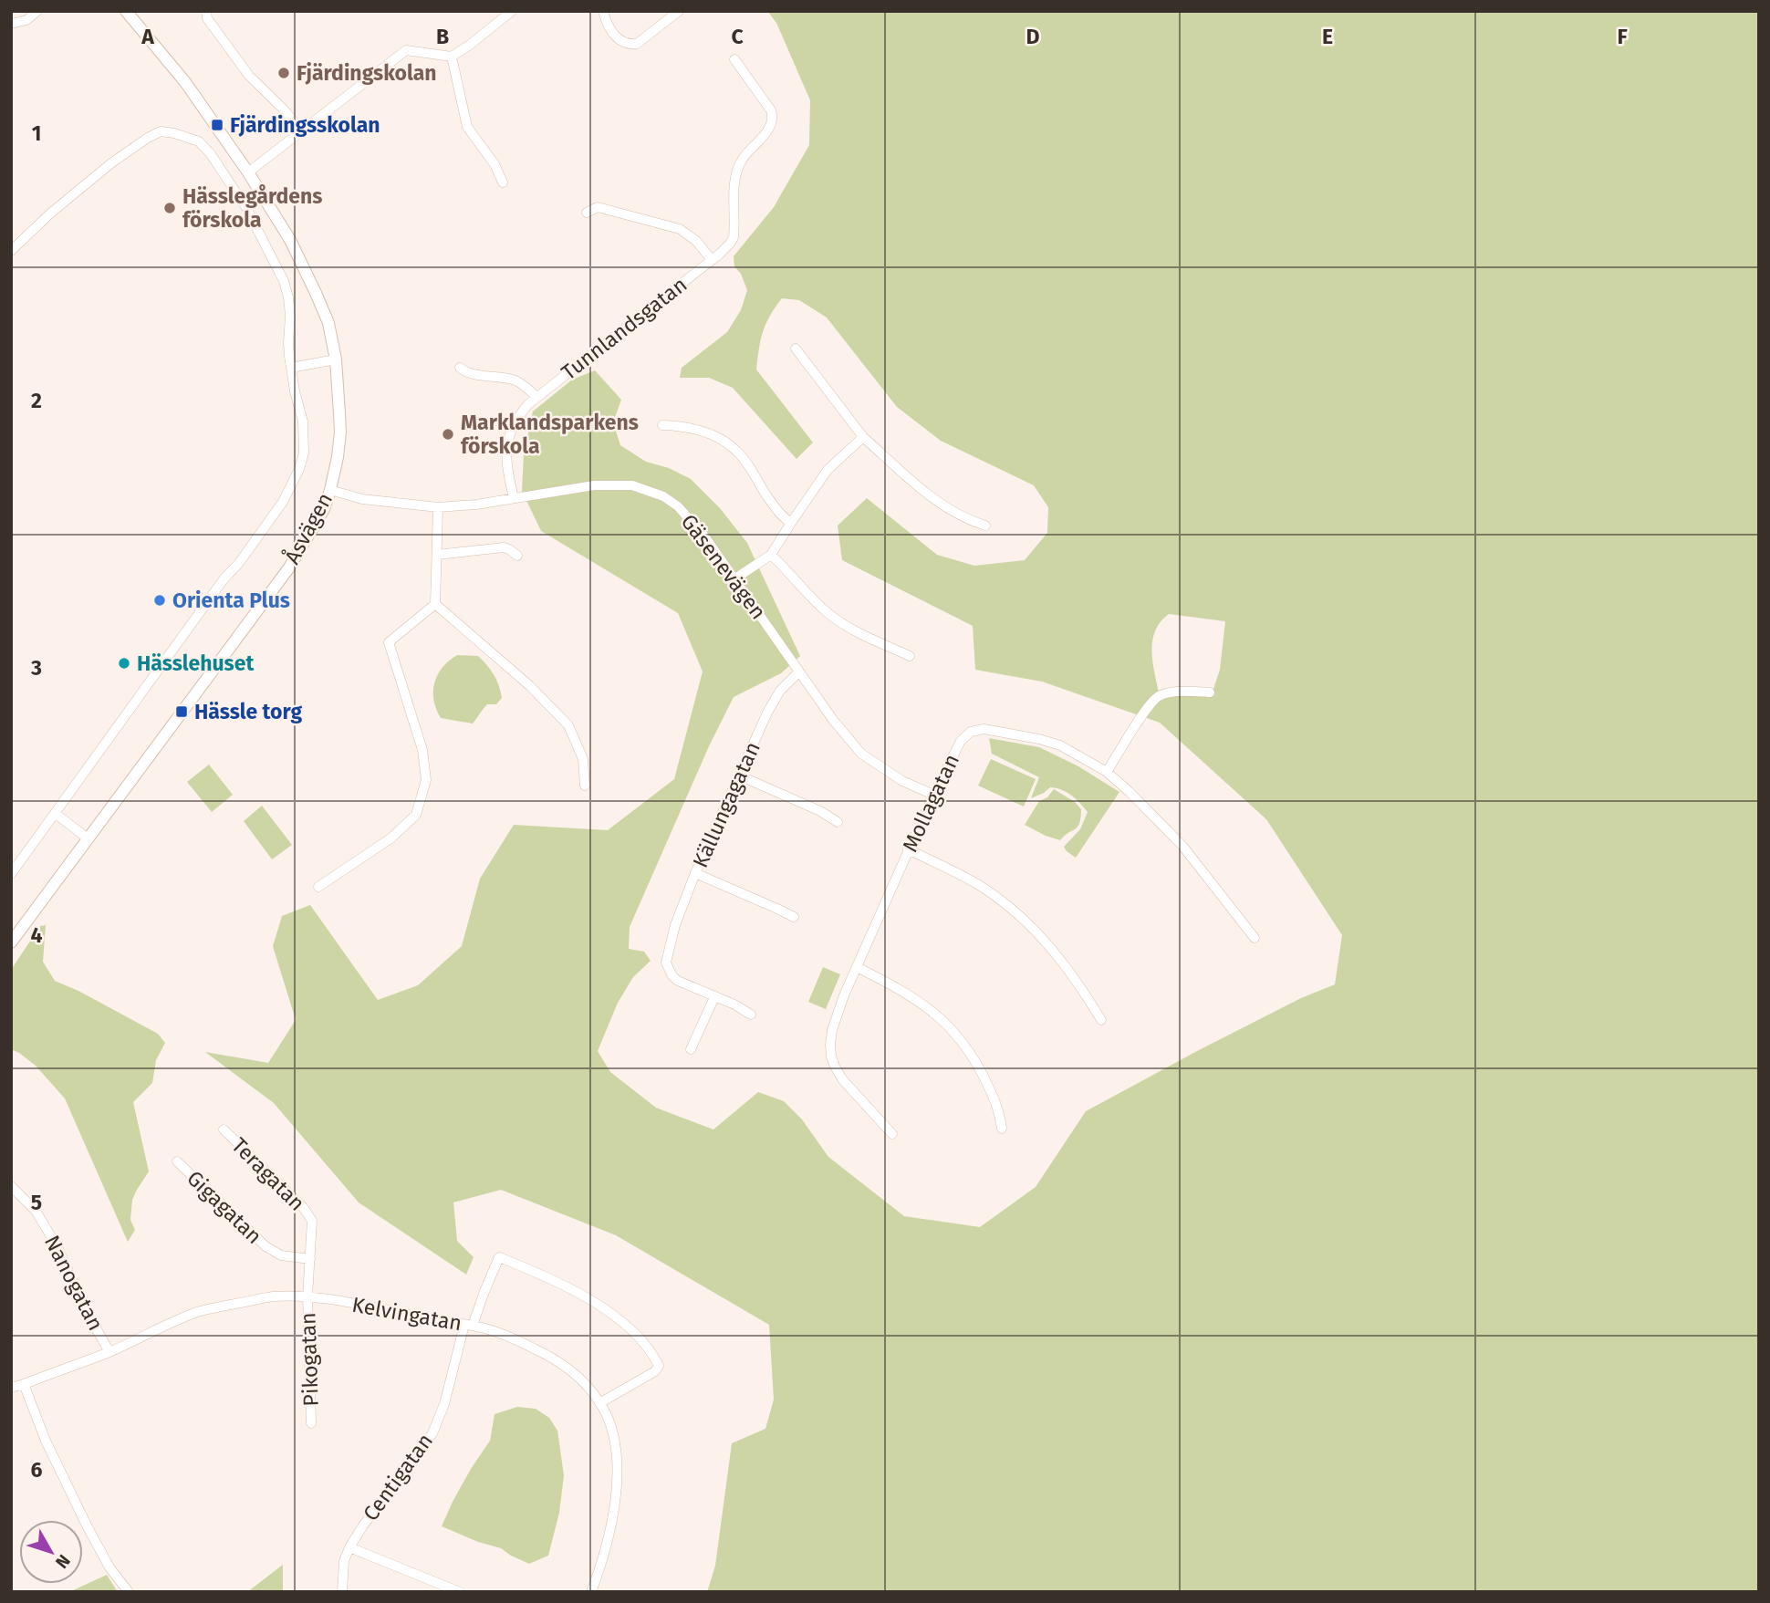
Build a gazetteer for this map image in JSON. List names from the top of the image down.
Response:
{
  "streets": {
    "street": [
      "Tunnlandsgatan",
      "Åsvägen",
      "Gäsenevägen",
      "Mollagatan",
      "Källungagatan",
      "Teragatan",
      "Gigagatan",
      "Nanogatan",
      "Kelvingatan",
      "Pikogatan",
      "Centigatan"
    ]
  },
  "crossings": [
    ["Tunnlandsgatan", "Gäsenevägen"],
    ["Åsvägen", "Gäsenevägen"],
    ["Gäsenevägen", "Mollagatan"],
    ["Gäsenevägen", "Källungagatan"],
    ["Teragatan", "Gigagatan"],
    ["Teragatan", "Kelvingatan"],
    ["Teragatan", "Pikogatan"],
    ["Nanogatan", "Kelvingatan"],
    ["Kelvingatan", "Pikogatan"],
    ["Kelvingatan", "Centigatan"]
  ],
  "places": {
    "other": [
      "Fjärdingskolan",
      "Hässlegårdens förskola",
      "Marklandsparkens förskola",
      "Orienta Plus",
      "Hässlehuset"
    ],
    "transit": ["Fjärdingsskolan", "Hässle torg"]
  },
  "north": "bottom right",
  "grid": {
    "columns": [
      "A",
      "B",
      "C",
      "D",
      "E",
      "F"
    ],
    "rows": [
      "1",
      "2",
      "3",
      "4",
      "5",
      "6"
    ]
  }
}
